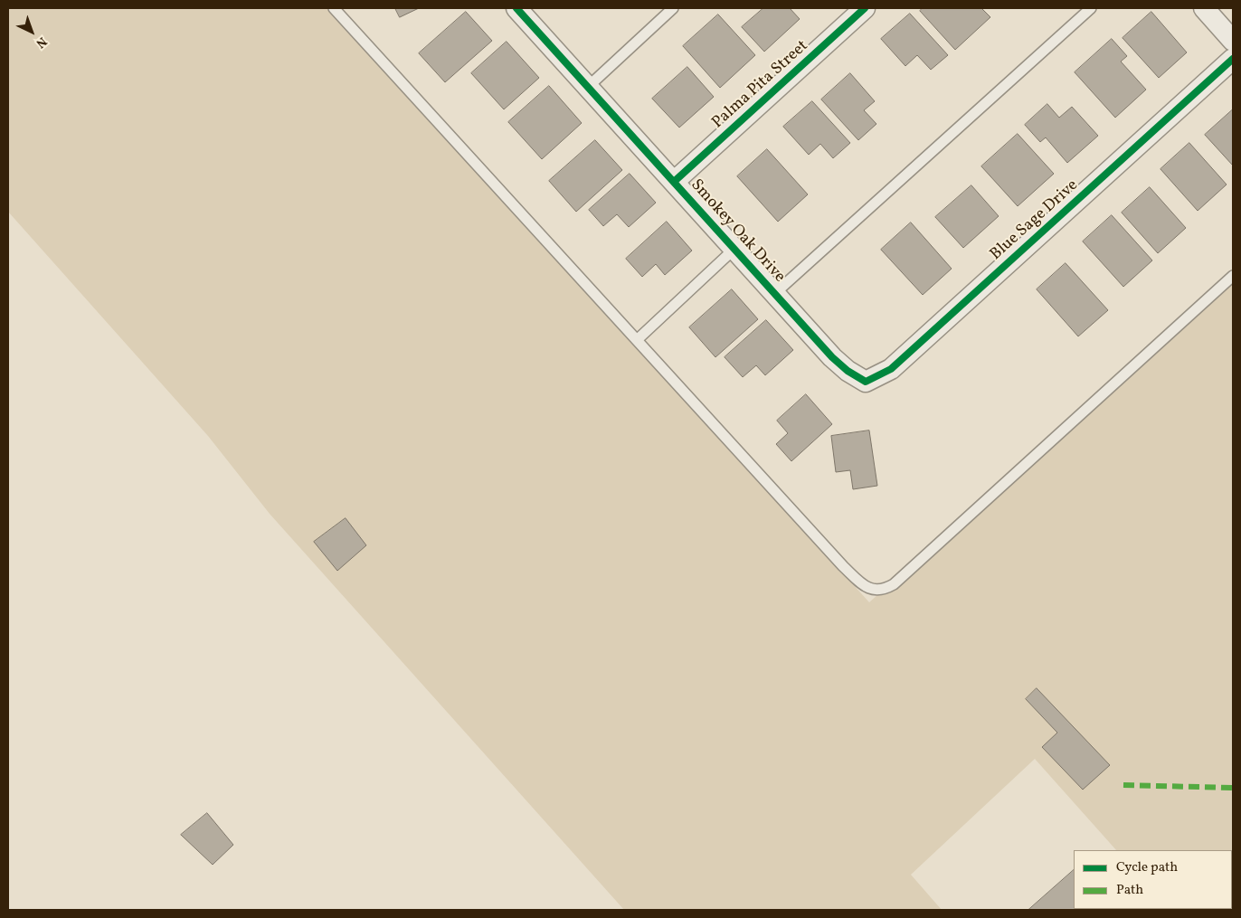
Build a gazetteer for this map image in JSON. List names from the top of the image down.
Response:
{
  "streets": {
    "street": ["Palma Pita Street", "Blue Sage Drive", "Smokey Oak Drive"]
  },
  "crossings": [
    ["Palma Pita Street", "Smokey Oak Drive"],
    ["Blue Sage Drive", "Smokey Oak Drive"]
  ],
  "legend": ["Cycle path", "Path"],
  "north": "bottom right"
}
